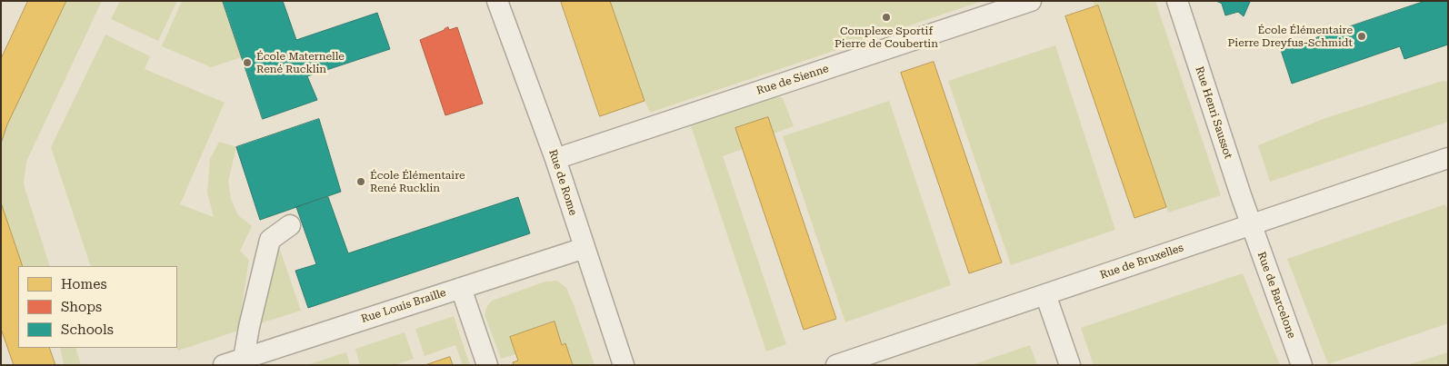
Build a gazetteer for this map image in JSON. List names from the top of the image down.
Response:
{
  "streets": {
    "street": [
      "Rue de Sienne",
      "Rue Henri Saussot",
      "Rue de Rome",
      "Rue de Bruxelles",
      "Rue de Barcelone",
      "Rue Louis Braille"
    ]
  },
  "crossings": [
    ["Rue de Sienne", "Rue de Rome"],
    ["Rue Henri Saussot", "Rue de Bruxelles"],
    ["Rue Henri Saussot", "Rue de Barcelone"],
    ["Rue de Rome", "Rue Louis Braille"],
    ["Rue de Bruxelles", "Rue de Barcelone"]
  ],
  "places": [
    "Complexe Sportif Pierre de Coubertin",
    "École Élémentaire Pierre Dreyfus-Schmidt",
    "École Maternelle René Rucklin",
    "École Élémentaire René Rucklin"
  ],
  "legend": ["Homes", "Shops", "Schools"]
}
